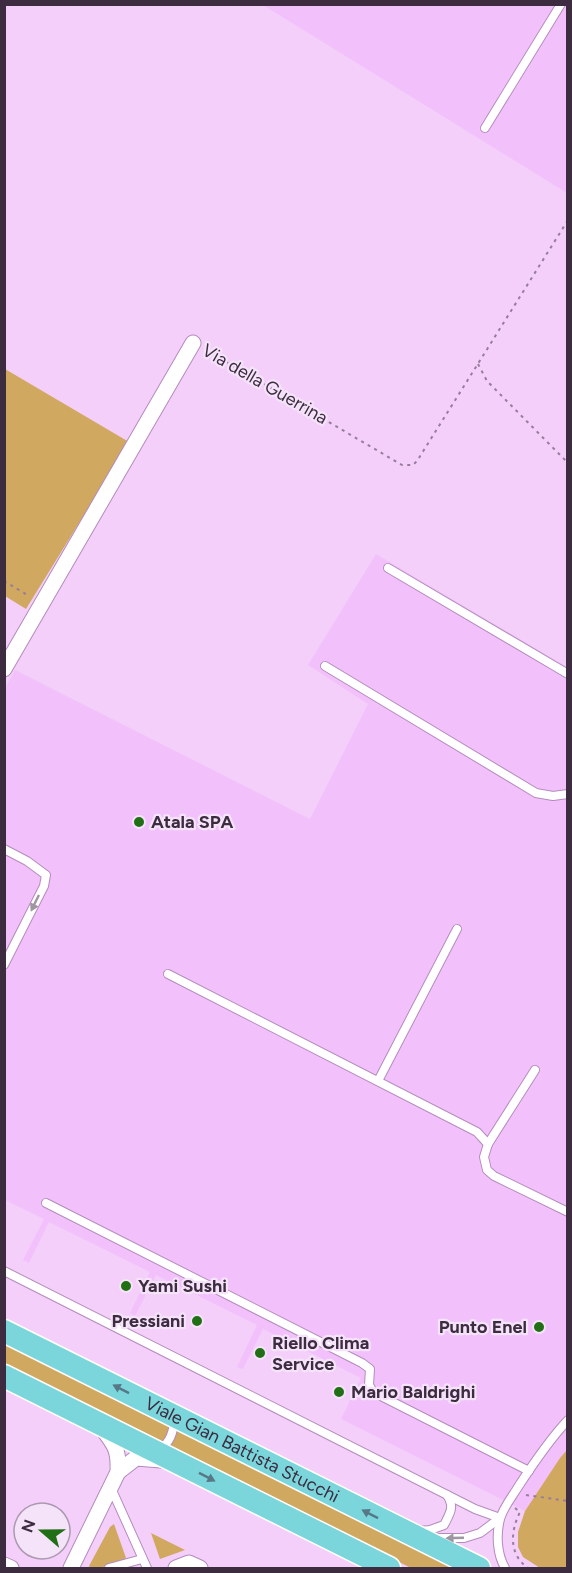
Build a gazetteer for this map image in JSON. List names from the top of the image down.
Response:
{
  "streets": {
    "main road": ["Viale Gian Battista Stucchi"],
    "street": ["Via della Guerrina"]
  },
  "places": [
    "Atala SPA",
    "Yami Sushi",
    "Pressiani",
    "Punto Enel",
    "Riello Clima Service",
    "Mario Baldrighi"
  ],
  "north": "left"
}
